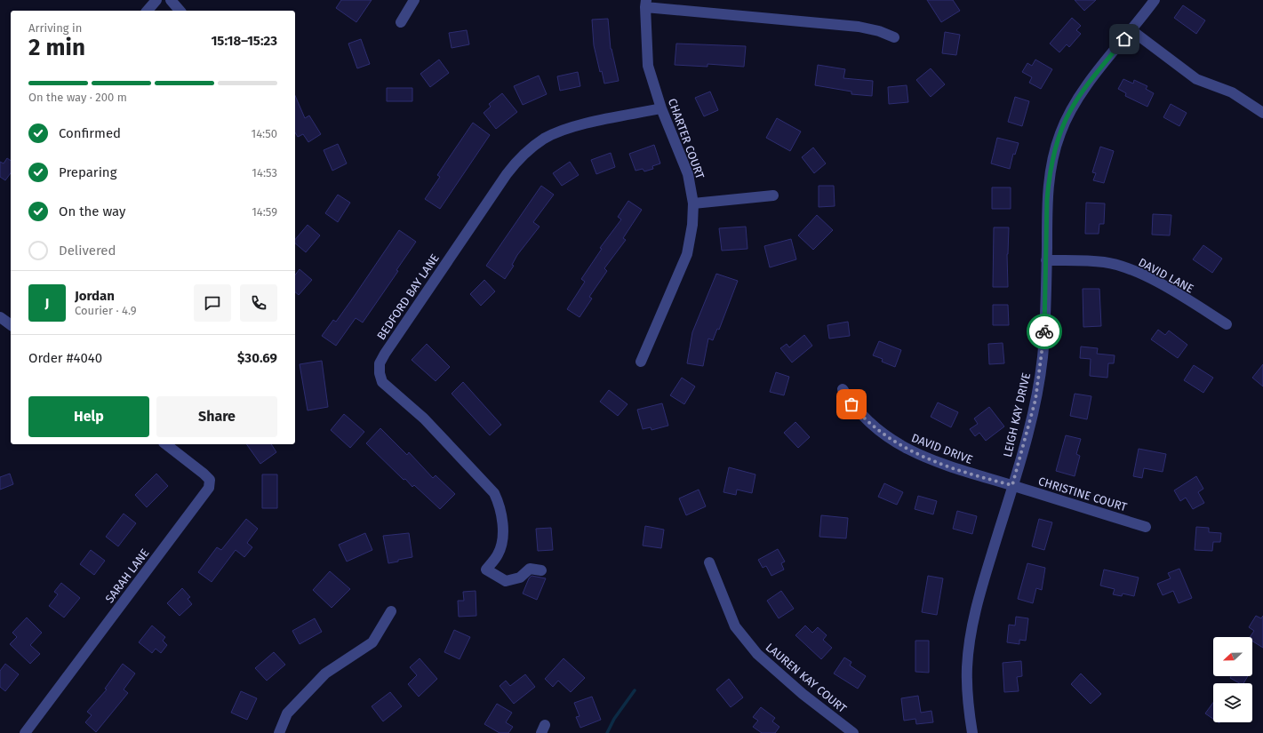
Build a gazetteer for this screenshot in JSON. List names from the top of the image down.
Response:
{
  "streets": {
    "street": [
      "CHARTER COURT",
      "DAVID LANE",
      "BEDFORD BAY LANE",
      "LEIGH KAY DRIVE",
      "DAVID DRIVE",
      "CHRISTINE COURT",
      "SARAH LANE",
      "LAUREN KAY COURT"
    ]
  },
  "crossings": [
    ["CHARTER COURT", "BEDFORD BAY LANE"],
    ["DAVID LANE", "LEIGH KAY DRIVE"],
    ["LEIGH KAY DRIVE", "DAVID DRIVE"],
    ["LEIGH KAY DRIVE", "CHRISTINE COURT"],
    ["DAVID DRIVE", "CHRISTINE COURT"]
  ],
  "north": "left",
  "page": {
    "heading": ["2 min", "Arriving in", "15:18–15:23"],
    "panel": [
      "Jordan",
      "Courier · 4.9",
      "Order #4040",
      "$30.69"
    ],
    "bar": "On the way · 200 m",
    "list": [
      ["Confirmed", "14:50"],
      ["Preparing", "14:53"],
      ["On the way", "14:59"],
      "Delivered"
    ],
    "round": "J",
    "buttons": ["Help", "Share"]
  }
}
